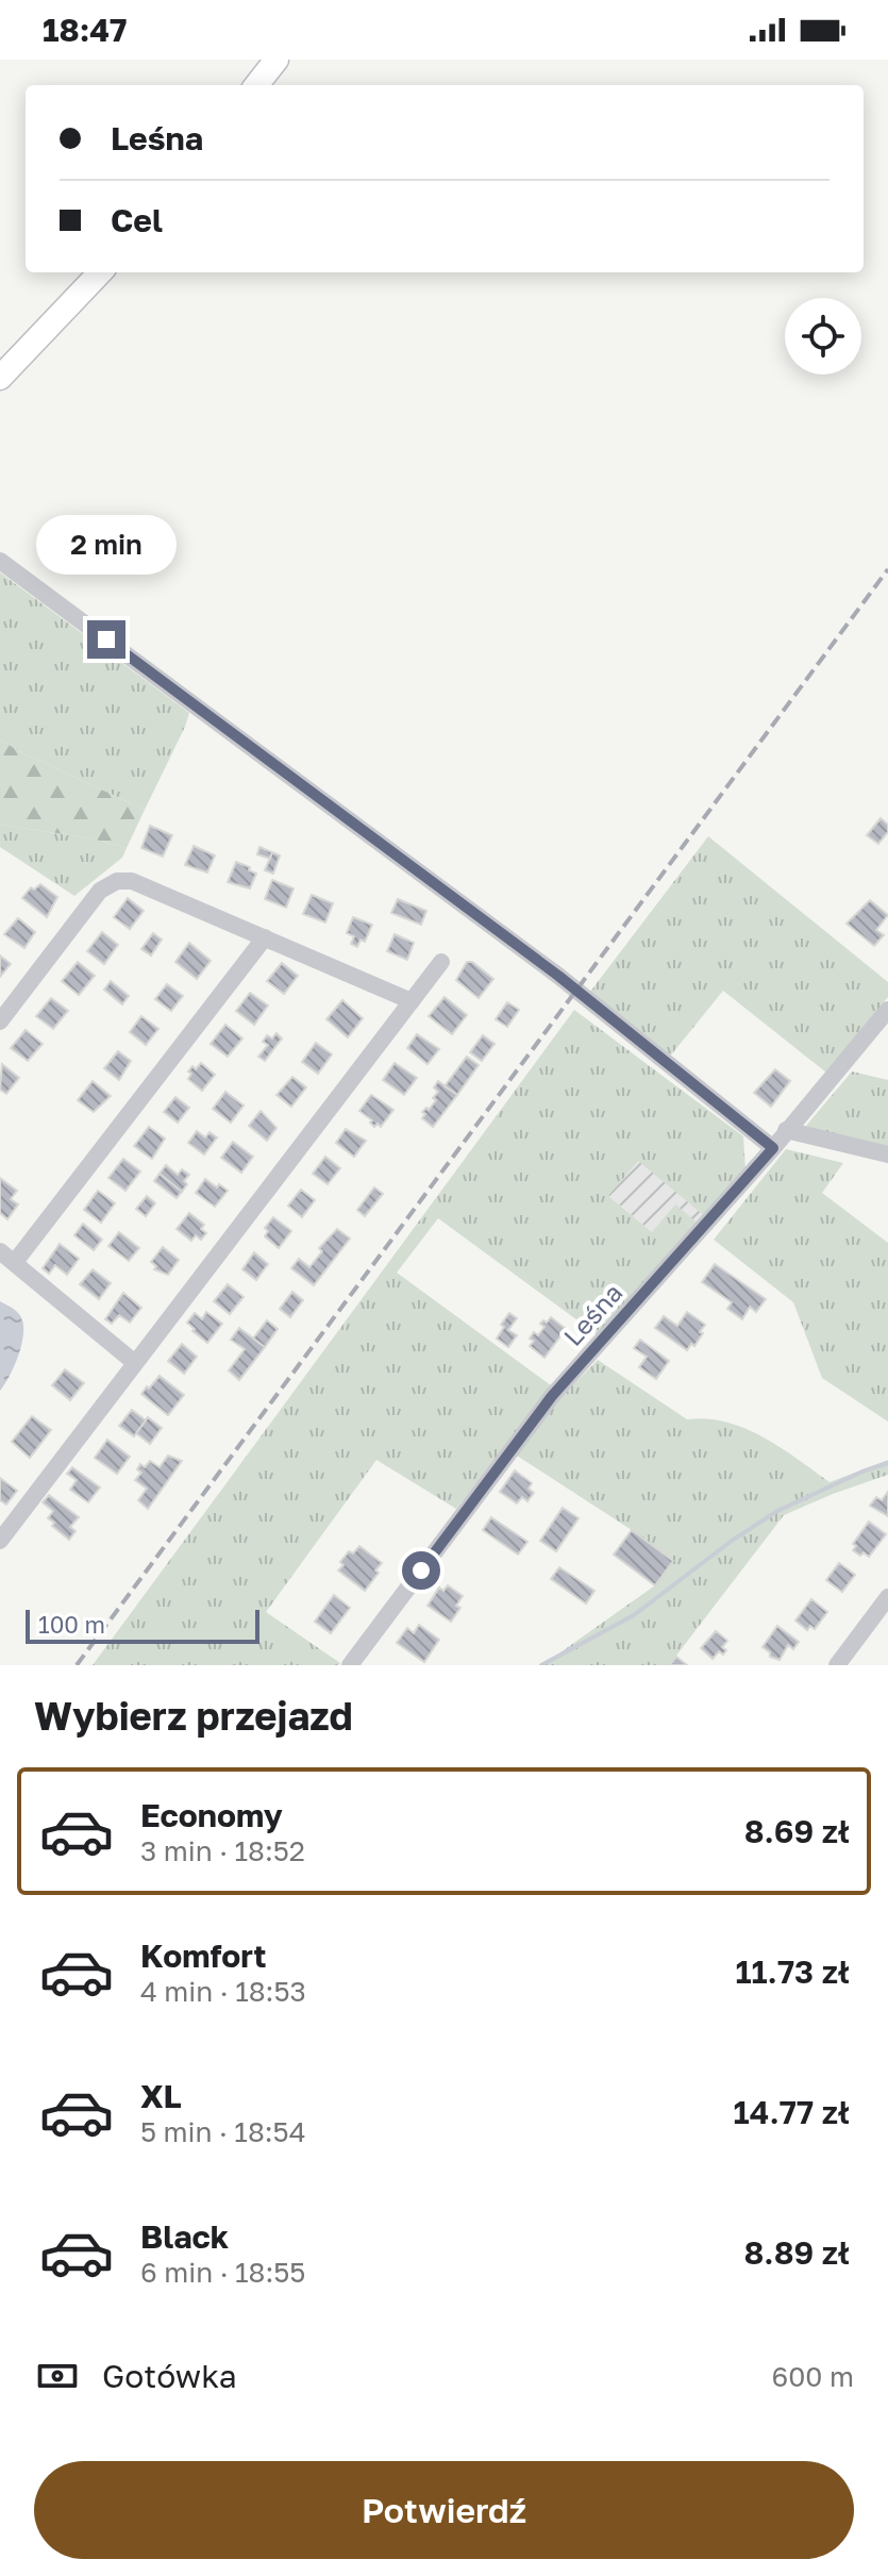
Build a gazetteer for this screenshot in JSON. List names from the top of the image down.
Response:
{
  "streets": {
    "street": ["Leśna"]
  },
  "scale_bar": "100 m",
  "page": {
    "status": "18:47",
    "banner": ["Leśna", "Cel"],
    "bubble": "2 min",
    "scale": "100 m",
    "heading": "Wybierz przejazd",
    "list": [
      {
        "name": "Economy",
        "note": "3 min · 18:52",
        "value": "8.69 zł"
      },
      {
        "name": "Komfort",
        "note": "4 min · 18:53",
        "value": "11.73 zł"
      },
      {
        "name": "XL",
        "note": "5 min · 18:54",
        "value": "14.77 zł"
      },
      {
        "name": "Black",
        "note": "6 min · 18:55",
        "value": "8.89 zł"
      }
    ],
    "pay": ["Gotówka", "600 m"],
    "buttons": "Potwierdź"
  }
}
